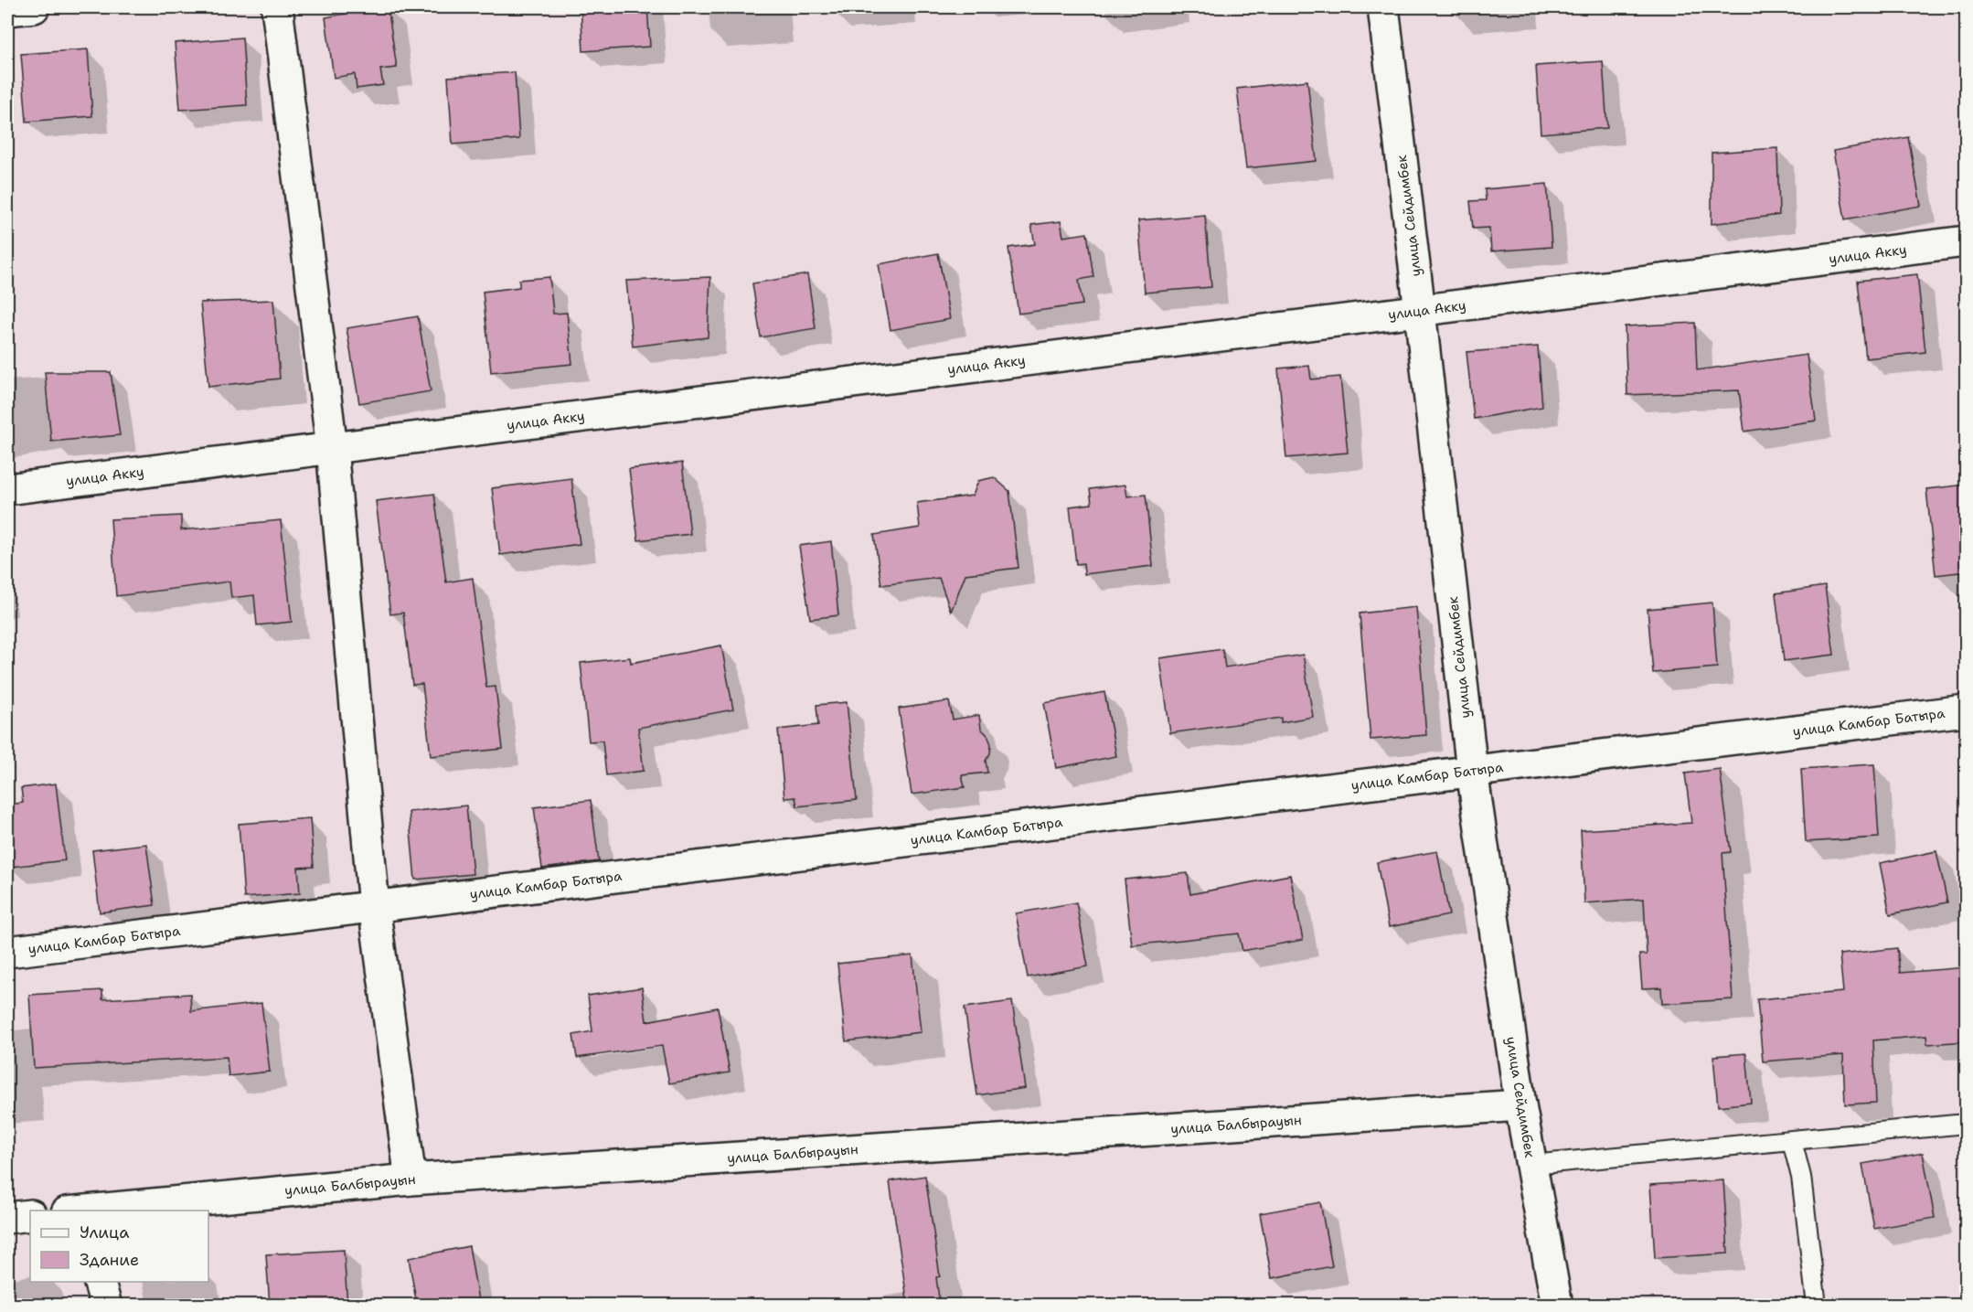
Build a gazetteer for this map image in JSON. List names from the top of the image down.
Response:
{
  "streets": {
    "street": [
      "улица Сейдимбек",
      "улица Акку",
      "улица Камбар Батыра",
      "улица Балбырауын"
    ]
  },
  "crossings": [
    ["улица Сейдимбек", "улица Акку"],
    ["улица Сейдимбек", "улица Камбар Батыра"],
    ["улица Сейдимбек", "улица Балбырауын"]
  ],
  "legend": ["Улица", "Здание"]
}
